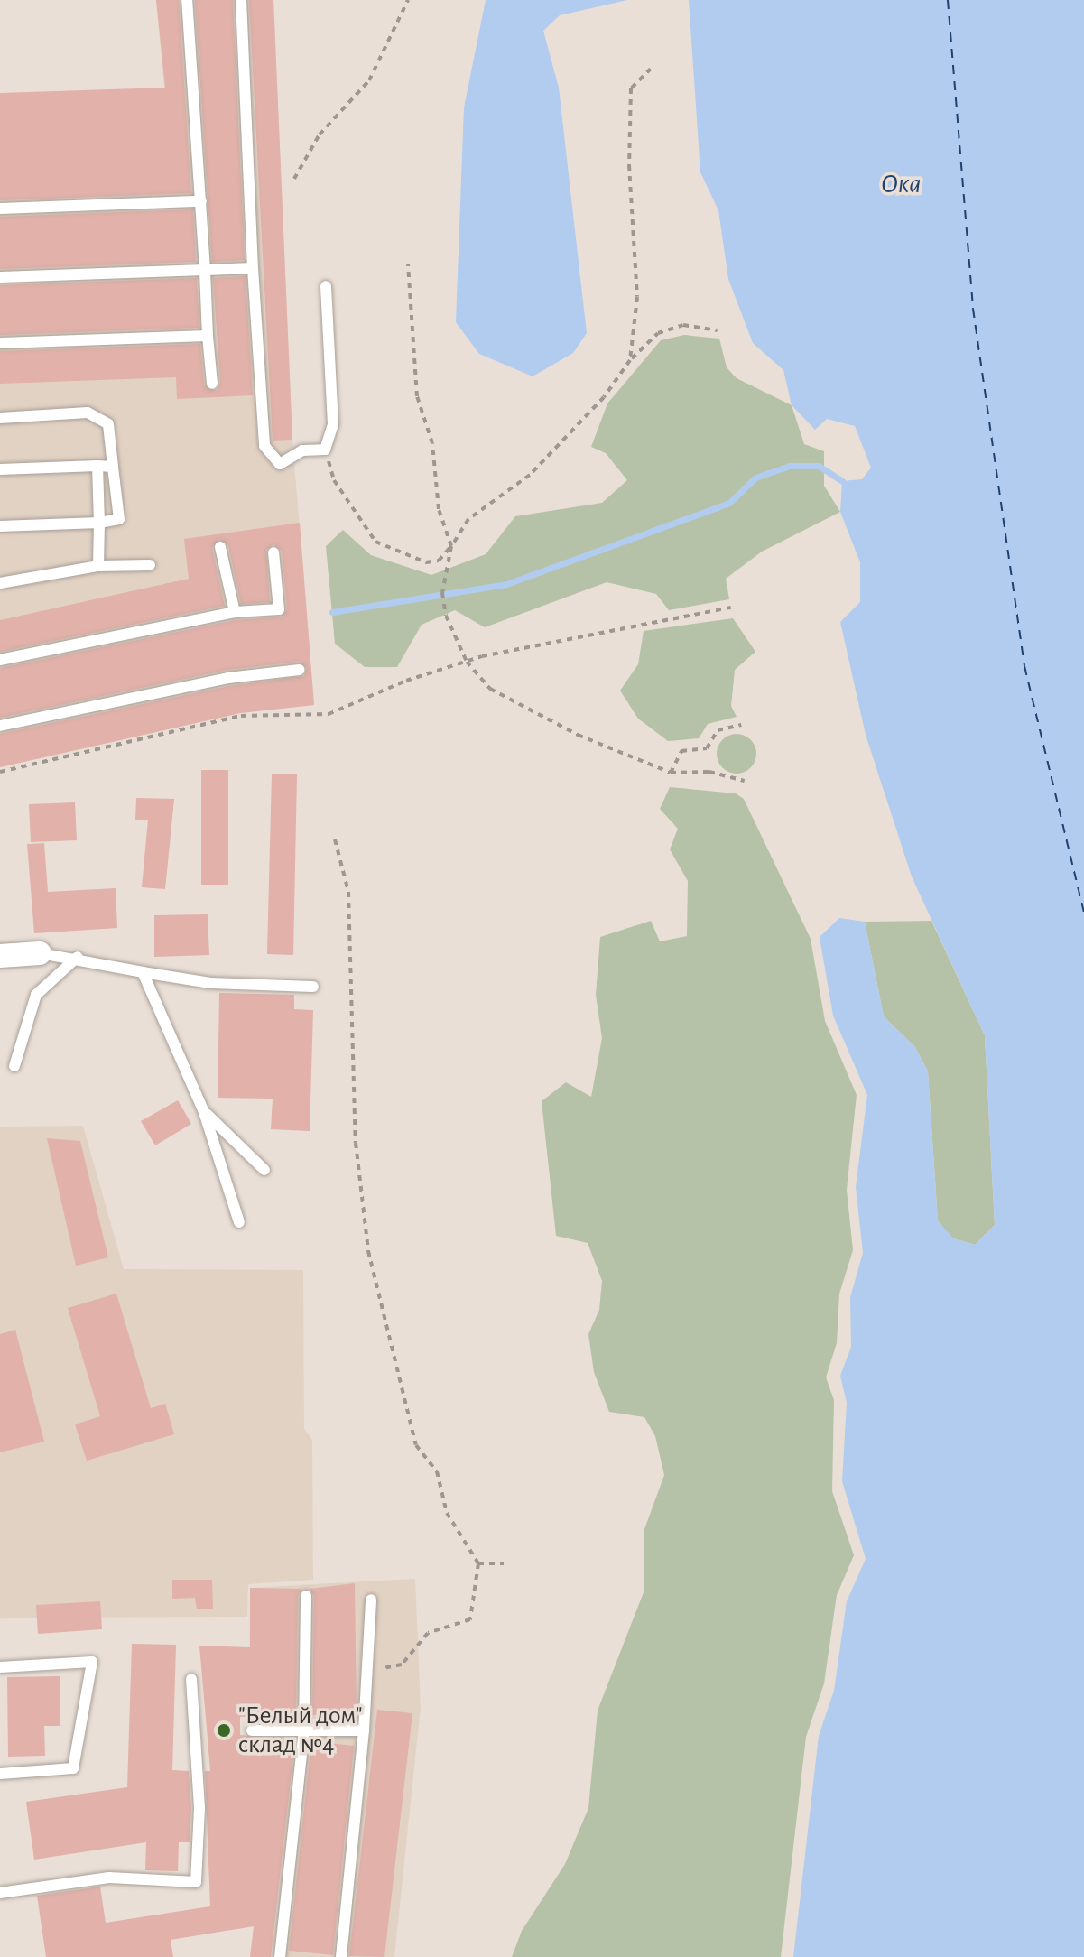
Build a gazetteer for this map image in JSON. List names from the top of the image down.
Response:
{
  "water": ["Ока"],
  "places": ["\"Белый дом\" склад №4"]
}
